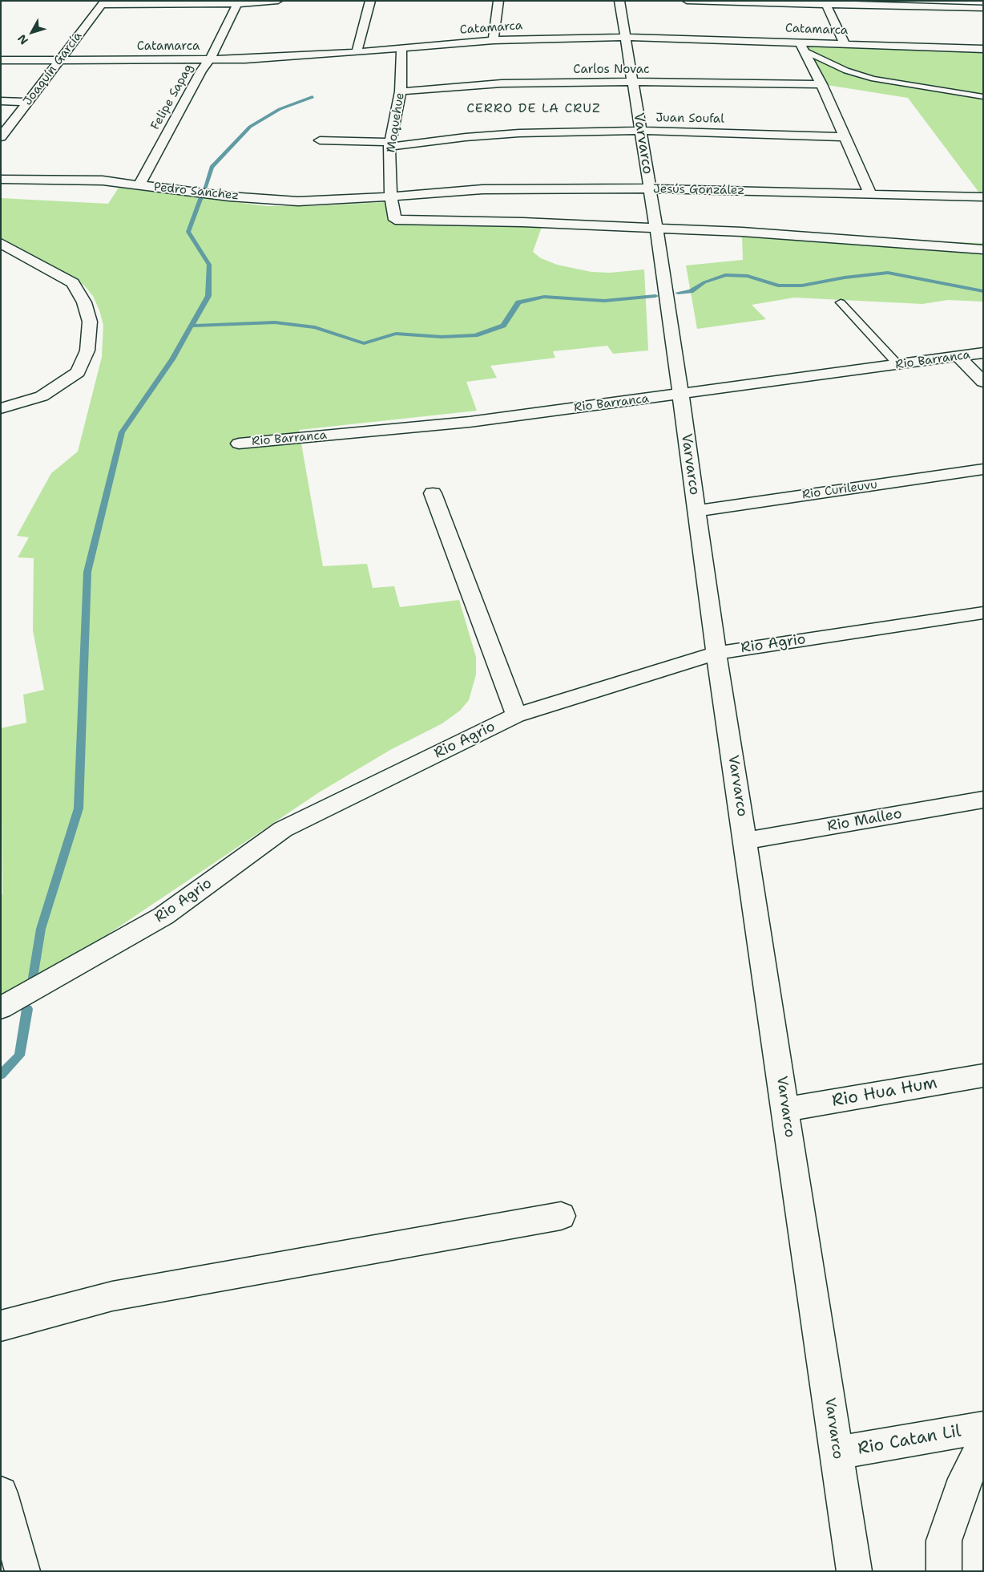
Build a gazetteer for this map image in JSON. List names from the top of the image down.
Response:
{
  "streets": {
    "street": [
      "Catamarca",
      "Joaquín García",
      "Carlos Novac",
      "Felipe Sapag",
      "Juan Soufal",
      "Moquehue",
      "Varvarco",
      "Jesús González",
      "Pedro Sanchez",
      "Rio Barranca",
      "Rio Curileuvu",
      "Rio Agrio",
      "Rio Malleo",
      "Rio Hua Hum",
      "Rio Catan Lil"
    ]
  },
  "crossings": [
    ["Catamarca", "Joaquín García"],
    ["Catamarca", "Felipe Sapag"],
    ["Catamarca", "Moquehue"],
    ["Catamarca", "Varvarco"],
    ["Carlos Novac", "Moquehue"],
    ["Carlos Novac", "Varvarco"],
    ["Felipe Sapag", "Pedro Sanchez"],
    ["Juan Soufal", "Moquehue"],
    ["Juan Soufal", "Varvarco"],
    ["Moquehue", "Varvarco"],
    ["Moquehue", "Jesús González"],
    ["Moquehue", "Pedro Sanchez"],
    ["Varvarco", "Jesús González"],
    ["Varvarco", "Rio Barranca"],
    ["Varvarco", "Rio Curileuvu"],
    ["Varvarco", "Rio Agrio"],
    ["Varvarco", "Rio Malleo"],
    ["Varvarco", "Rio Hua Hum"],
    ["Varvarco", "Rio Catan Lil"],
    ["Jesús González", "Pedro Sanchez"]
  ],
  "districts": ["CERRO DE LA CRUZ"],
  "north": "bottom left"
}
